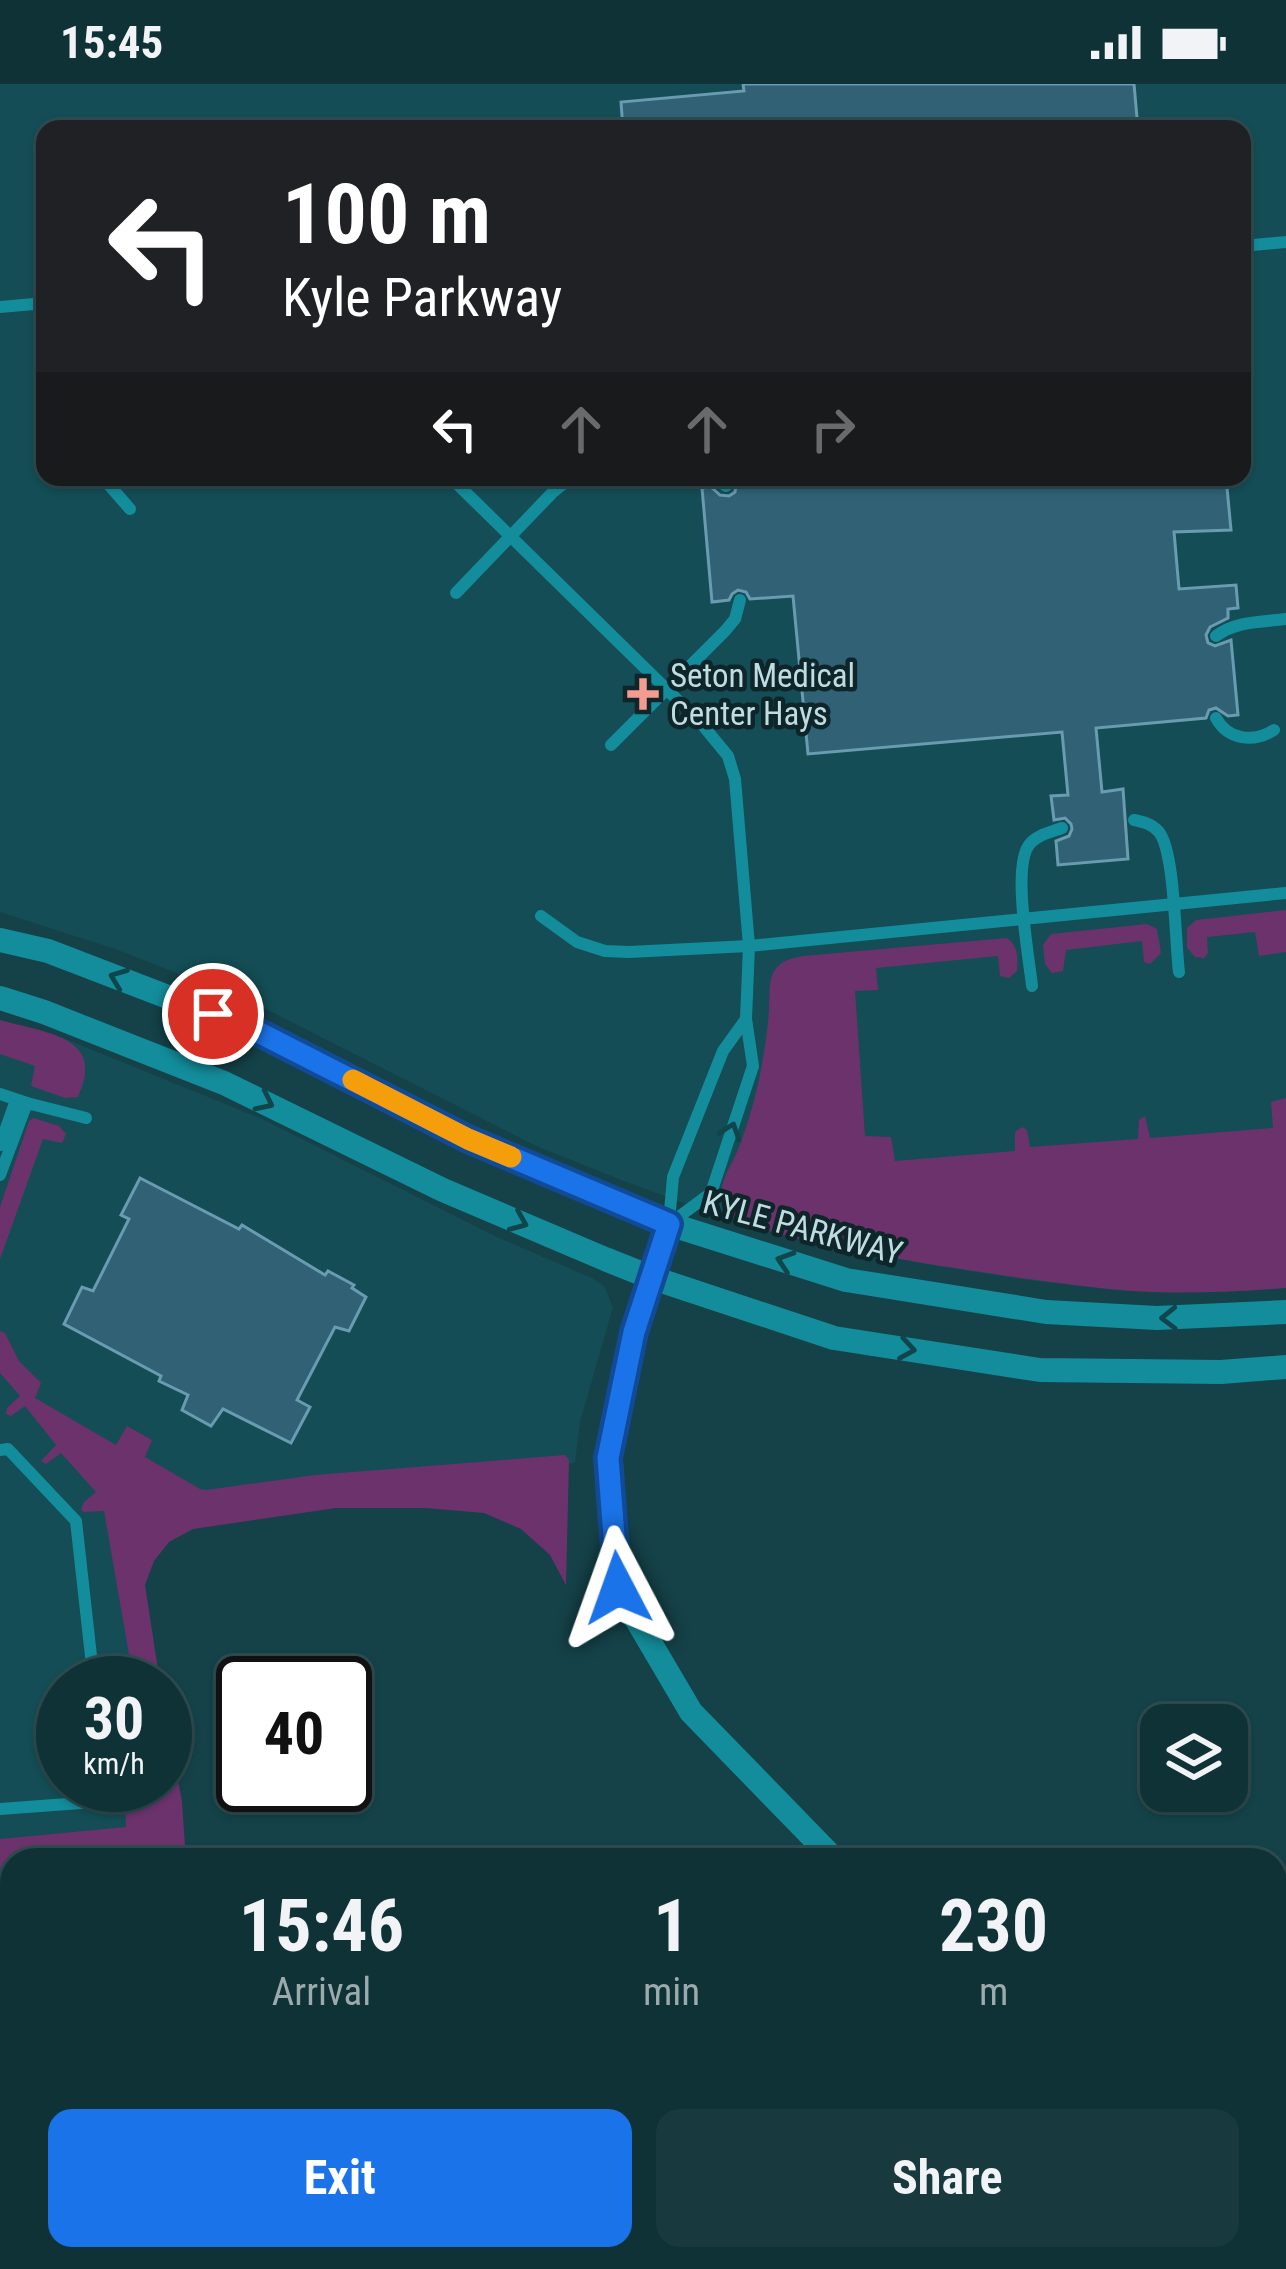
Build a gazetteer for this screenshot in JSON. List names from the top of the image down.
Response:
{
  "streets": {
    "street": ["KYLE PARKWAY"]
  },
  "places": {
    "health": ["Seton Medical Center Hays"]
  },
  "page": {
    "status": "15:45",
    "turn": ["100 m", "Kyle Parkway"],
    "speed": "30 km/h",
    "limit": "40",
    "eta": [
      "15:46",
      "Arrival",
      "1",
      "min",
      "230",
      "m"
    ],
    "buttons": ["Exit", "Share"]
  }
}
